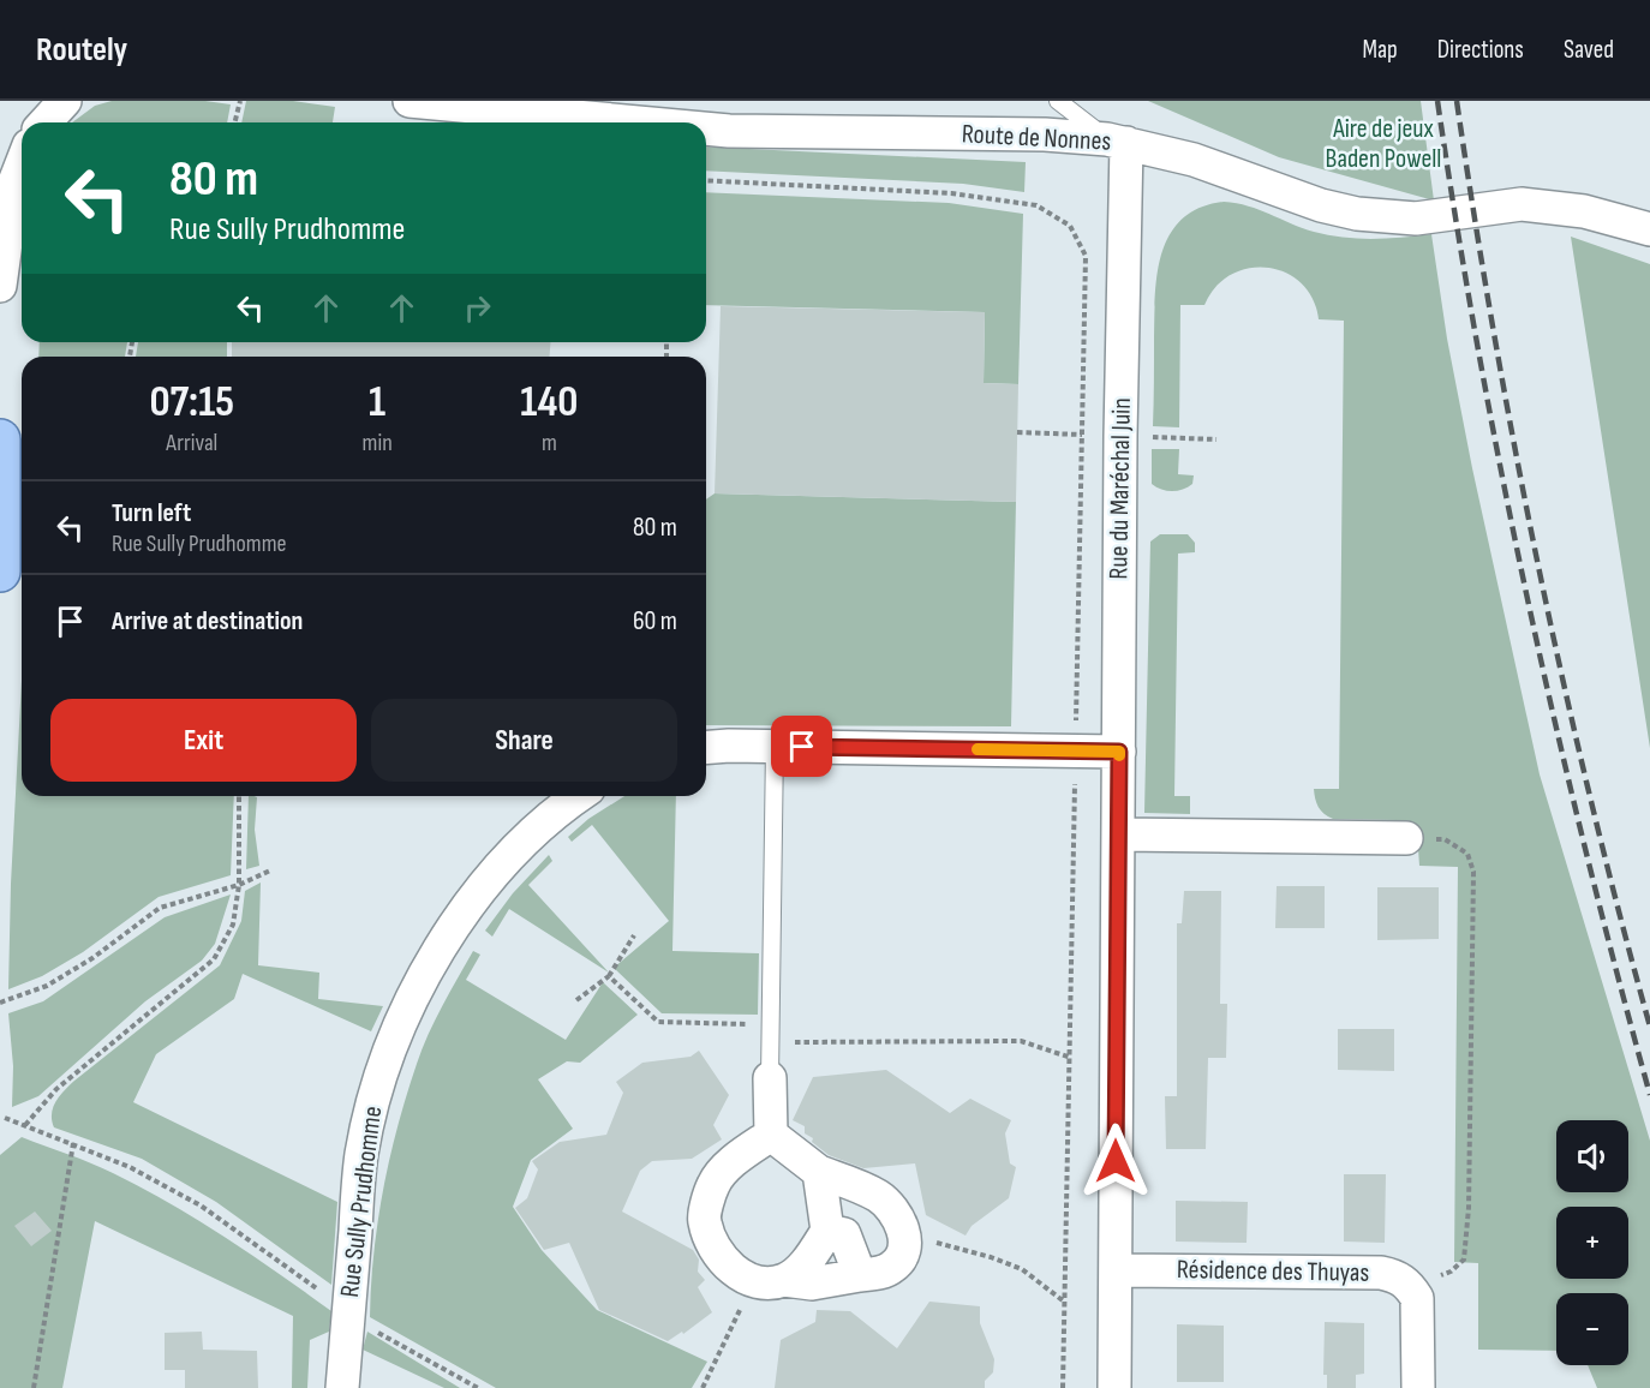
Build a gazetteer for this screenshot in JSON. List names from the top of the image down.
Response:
{
  "streets": {
    "street": [
      "Route de Nonnes",
      "Rue du Maréchal Juin",
      "Rue Sully Prudhomme",
      "Résidence des Thuyas"
    ]
  },
  "crossings": [
    ["Route de Nonnes", "Rue du Maréchal Juin"],
    ["Rue du Maréchal Juin", "Résidence des Thuyas"]
  ],
  "parks": ["Aire de jeux Baden Powell"],
  "page": {
    "header": "Routely",
    "nav": ["Map", "Directions", "Saved"],
    "turn": ["80 m", "Rue Sully Prudhomme"],
    "eta": [
      "07:15",
      "Arrival",
      "1",
      "min",
      "140",
      "m"
    ],
    "list": [
      {
        "name": "Turn left",
        "note": "Rue Sully Prudhomme",
        "value": "80 m"
      },
      {
        "name": "Arrive at destination",
        "value": "60 m"
      }
    ],
    "buttons": ["Exit", "Share"],
    "map_buttons": ["+", "−"]
  }
}
